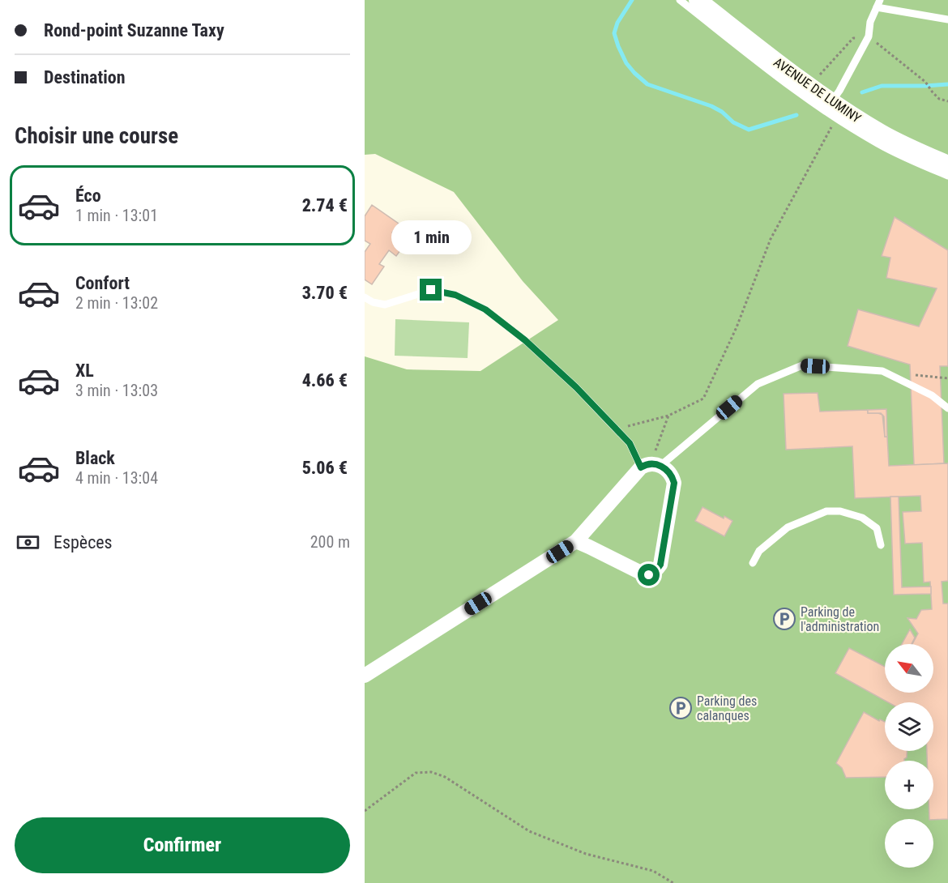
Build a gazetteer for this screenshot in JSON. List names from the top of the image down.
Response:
{
  "streets": {
    "street": ["AVENUE DE LUMINY"]
  },
  "places": {
    "parking": ["Parking de l'administration", "Parking des calanques"]
  },
  "north": "top left",
  "page": {
    "banner": ["Rond-point Suzanne Taxy", "Destination"],
    "heading": "Choisir une course",
    "list": [
      {
        "name": "Éco",
        "note": "1 min · 13:01",
        "value": "2.74 €"
      },
      {
        "name": "Confort",
        "note": "2 min · 13:02",
        "value": "3.70 €"
      },
      {
        "name": "XL",
        "note": "3 min · 13:03",
        "value": "4.66 €"
      },
      {
        "name": "Black",
        "note": "4 min · 13:04",
        "value": "5.06 €"
      }
    ],
    "bubble": "1 min",
    "pay": ["Espèces", "200 m"],
    "map_buttons": ["+", "−"],
    "buttons": "Confirmer"
  }
}
